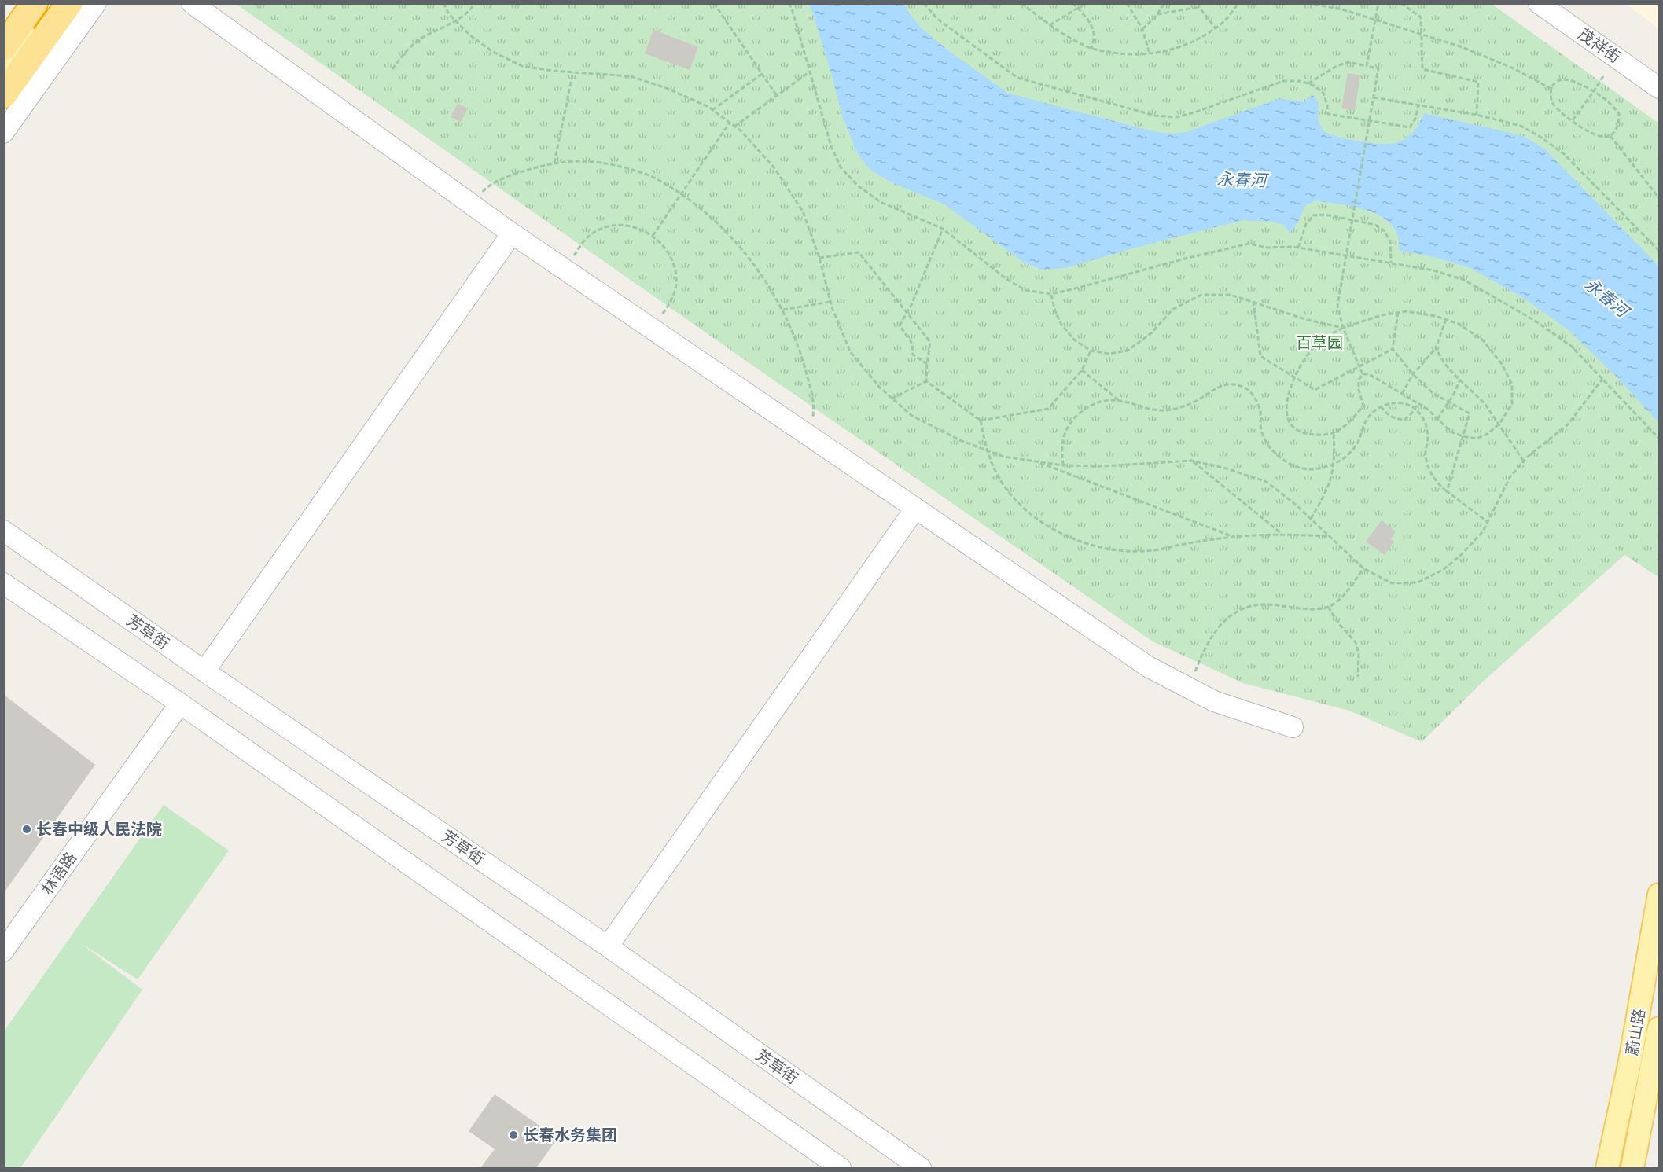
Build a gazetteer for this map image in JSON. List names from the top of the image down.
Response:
{
  "streets": {
    "main road": ["蔚山路"],
    "street": ["茂祥街", "芳草街", "林语路"]
  },
  "water": ["永春河"],
  "parks": ["百草园"],
  "places": ["长春中级人民法院", "长春水务集团"]
}
